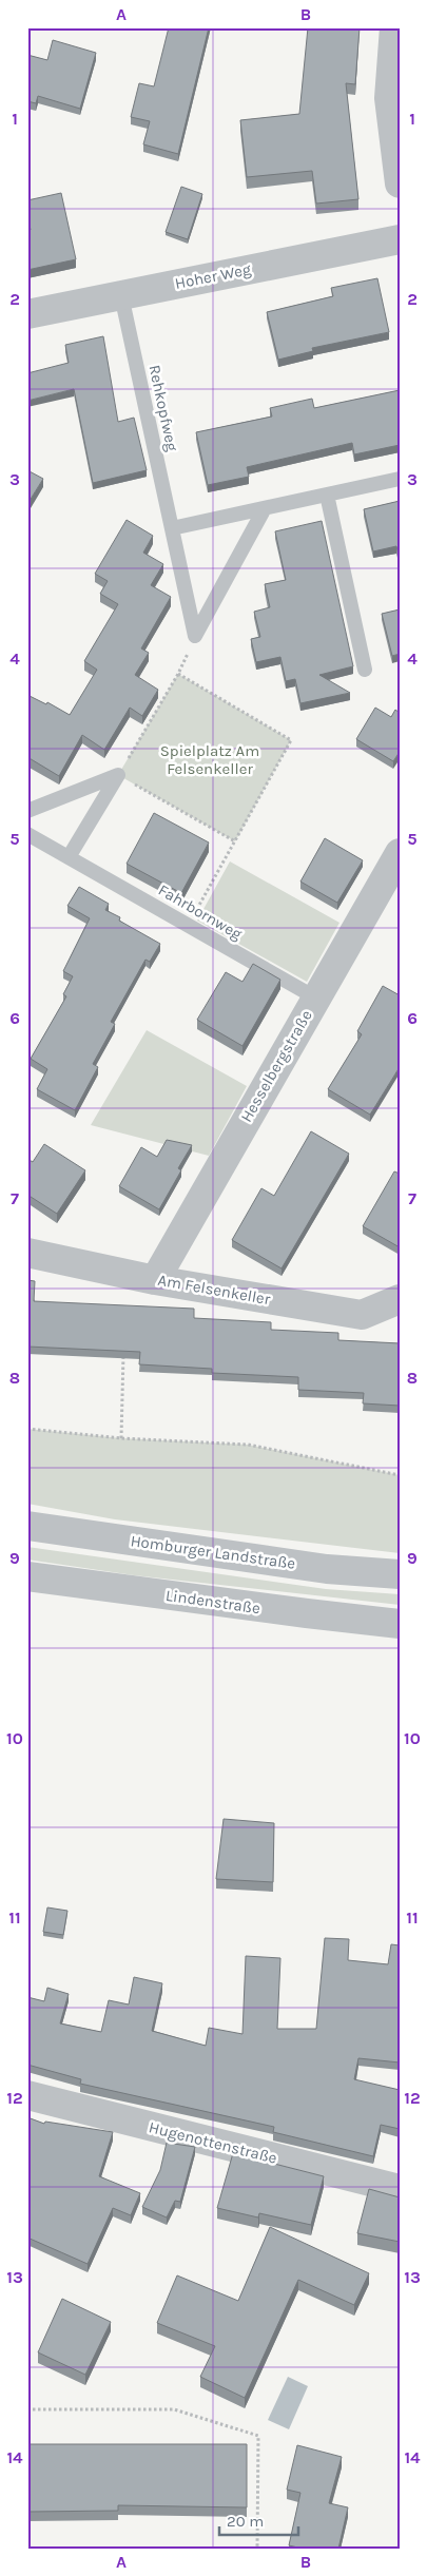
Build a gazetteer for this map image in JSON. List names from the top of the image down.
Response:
{
  "streets": {
    "street": [
      "Hoher Weg",
      "Hesselbergstraße",
      "Am Felsenkeller",
      "Homburger Landstraße",
      "Lindenstraße",
      "Hugenottenstraße"
    ],
    "lane": ["Rehkopfweg", "Fahrbornweg"]
  },
  "crossings": [
    ["Hoher Weg", "Rehkopfweg"],
    ["Fahrbornweg", "Hesselbergstraße"],
    ["Hesselbergstraße", "Am Felsenkeller"]
  ],
  "parks": ["Spielplatz Am Felsenkeller"],
  "scale_bar": "20 m",
  "grid": {
    "columns": ["A", "B"],
    "rows": [
      "1",
      "2",
      "3",
      "4",
      "5",
      "6",
      "7",
      "8",
      "9",
      "10",
      "11",
      "12",
      "13",
      "14"
    ]
  }
}
